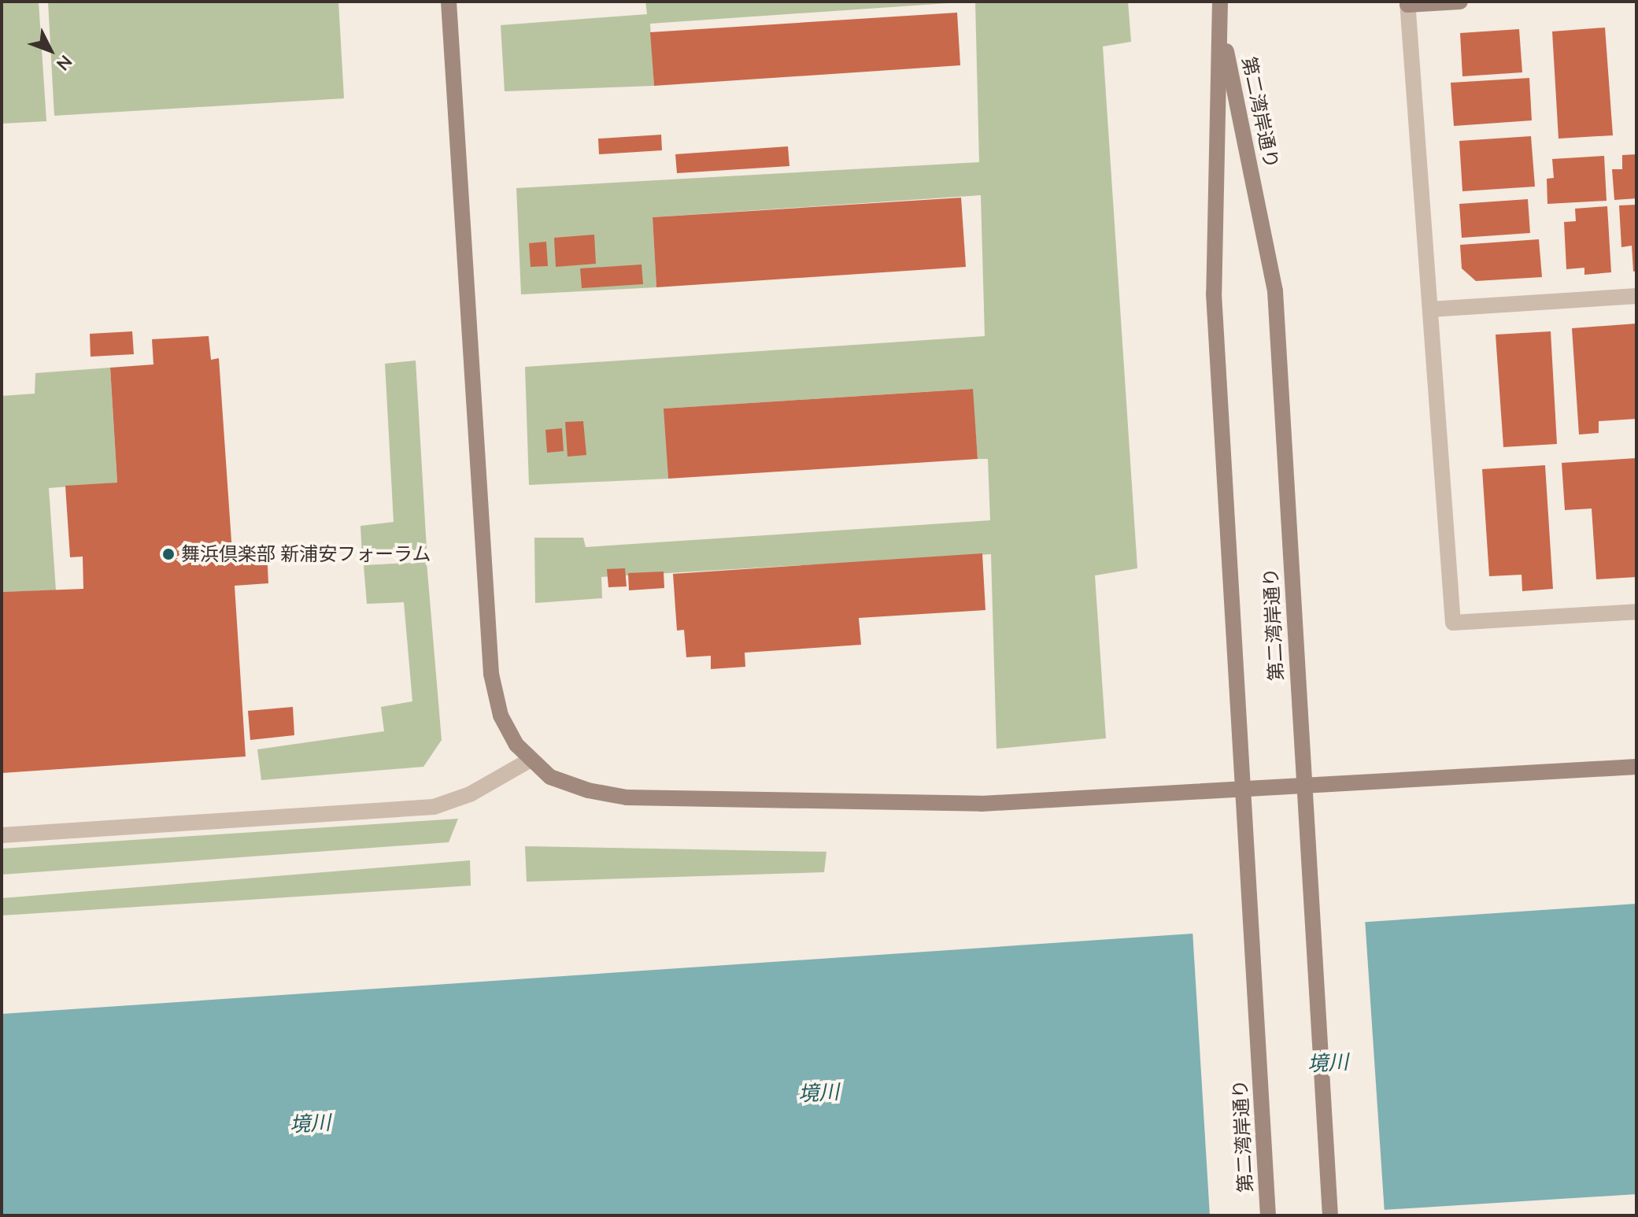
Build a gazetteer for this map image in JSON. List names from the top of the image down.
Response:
{
  "streets": {
    "street": ["第二湾岸通り"]
  },
  "water": ["境川"],
  "places": ["舞浜倶楽部 新浦安フォーラム"],
  "north": "bottom right"
}
